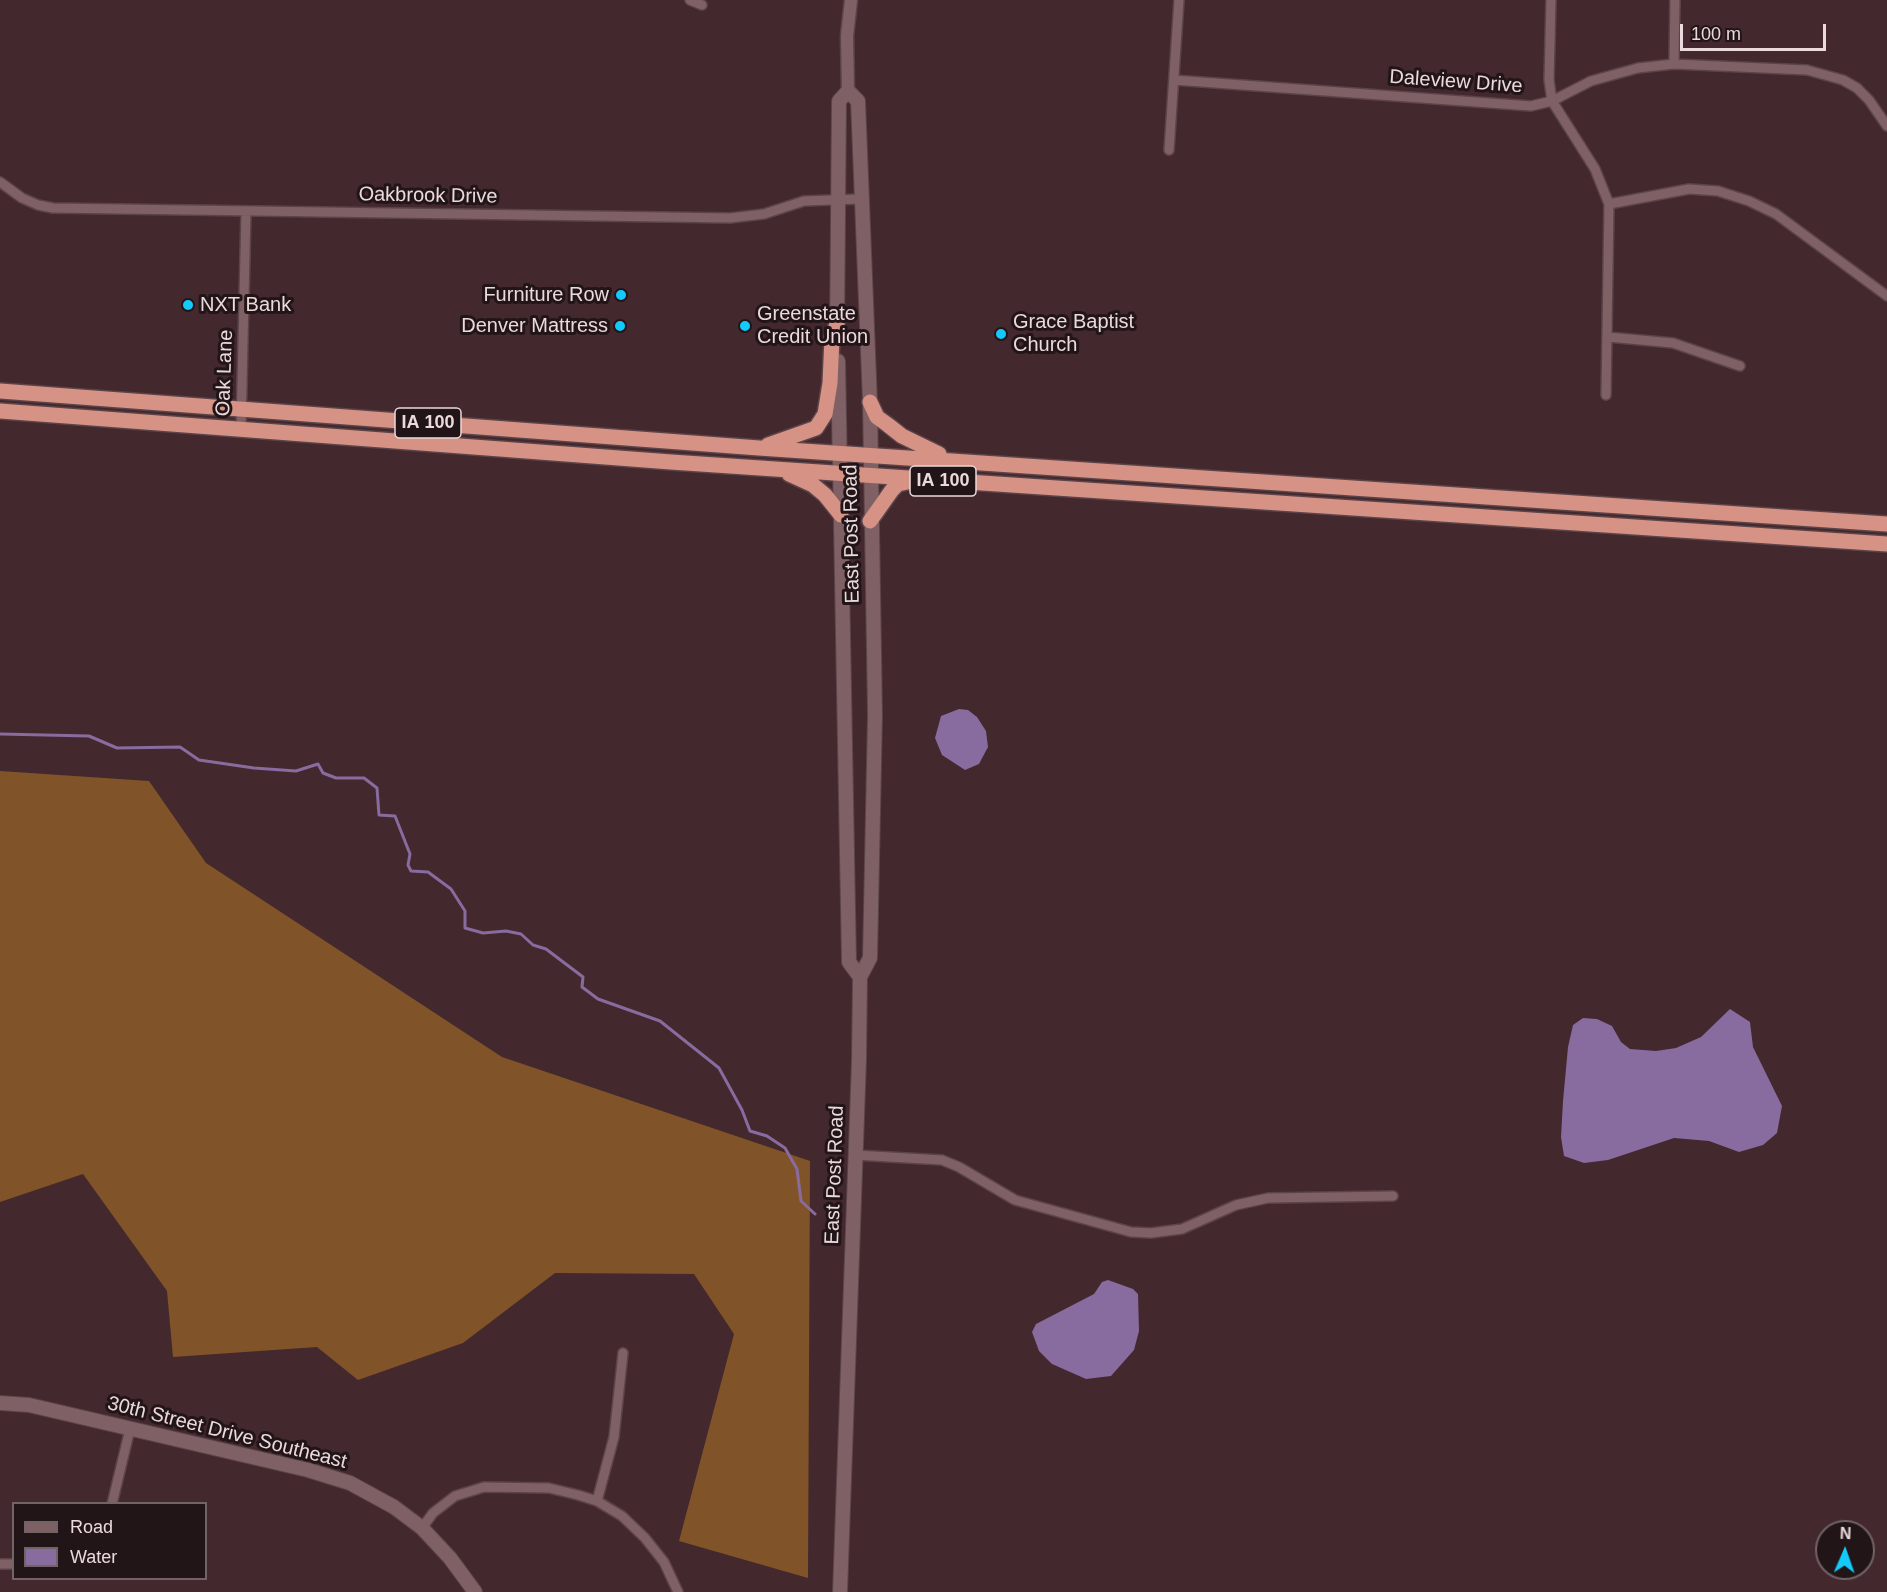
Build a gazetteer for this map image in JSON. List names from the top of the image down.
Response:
{
  "streets": {
    "highway": ["IA 100"],
    "main road": ["East Post Road", "30th Street Drive Southeast"],
    "street": ["Daleview Drive", "Oakbrook Drive", "Oak Lane"]
  },
  "crossings": [
    ["Oakbrook Drive", "Oak Lane"],
    ["Oakbrook Drive", "East Post Road"],
    ["Oak Lane", "IA 100"],
    ["IA 100", "East Post Road"]
  ],
  "places": [
    "Furniture Row",
    "NXT Bank",
    "Denver Mattress",
    "Greenstate Credit Union",
    "Grace Baptist Church"
  ],
  "legend": ["Road", "Water"],
  "scale_bar": "100 m",
  "north": "top"
}
